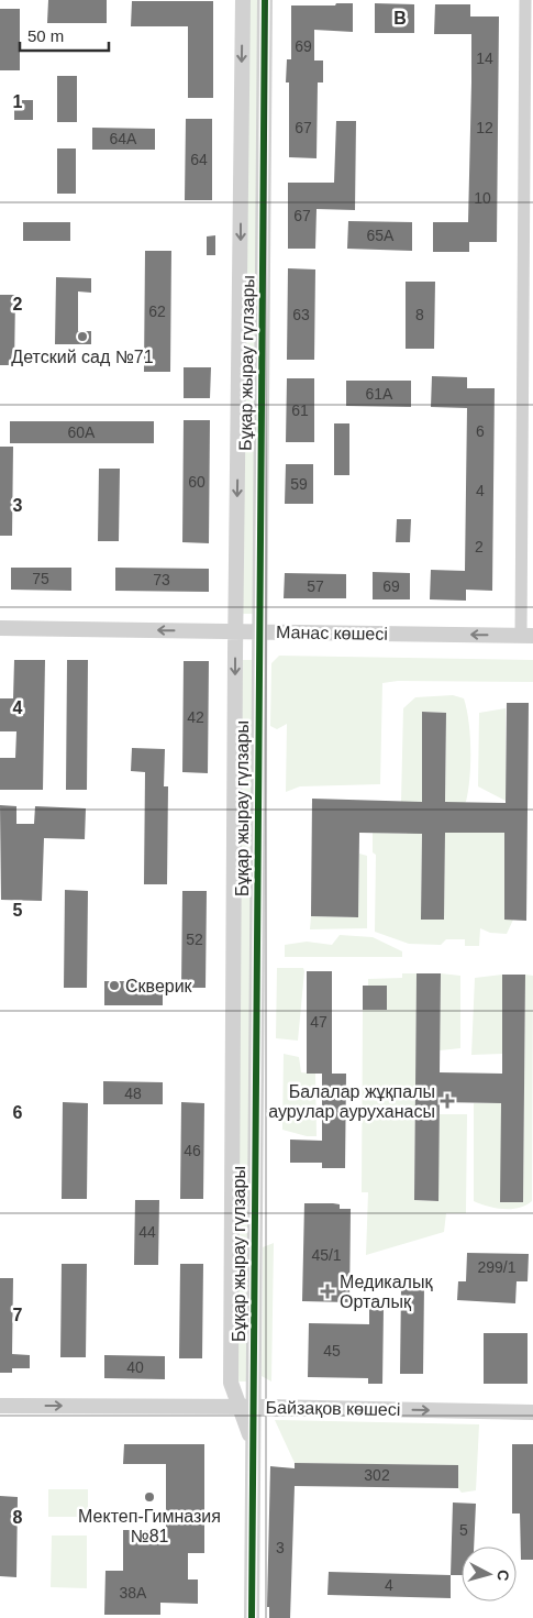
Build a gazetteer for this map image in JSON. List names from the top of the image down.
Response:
{
  "streets": {
    "street": ["Бұқар жырау гүлзары", "Манас көшесі", "Байзақов көшесі"]
  },
  "crossings": [
    ["Бұқар жырау гүлзары", "Манас көшесі"],
    ["Бұқар жырау гүлзары", "Байзақов көшесі"]
  ],
  "one_way": ["Манас көшесі", "Байзақов көшесі"],
  "places": {
    "other": ["Детский сад №71", "Скверик", "Мектеп-Гимназия №81"],
    "health": ["Балалар жұқпалы аурулар ауруханасы", "Медикалық Орталық"]
  },
  "house_numbers": [
    "69",
    "14",
    "67",
    "12",
    "64А",
    "64",
    "10",
    "67",
    "65А",
    "62",
    "63",
    "8",
    "61А",
    "61",
    "6",
    "60А",
    "60",
    "59",
    "4",
    "2",
    "75",
    "73",
    "57",
    "69",
    "42",
    "52",
    "47",
    "48",
    "46",
    "44",
    "45/1",
    "299/1",
    "45",
    "40",
    "302",
    "5",
    "3",
    "4",
    "38А"
  ],
  "scale_bar": "50 m",
  "north": "right",
  "grid": {
    "columns": ["B"],
    "rows": [
      "1",
      "2",
      "3",
      "4",
      "5",
      "6",
      "7",
      "8"
    ]
  }
}
